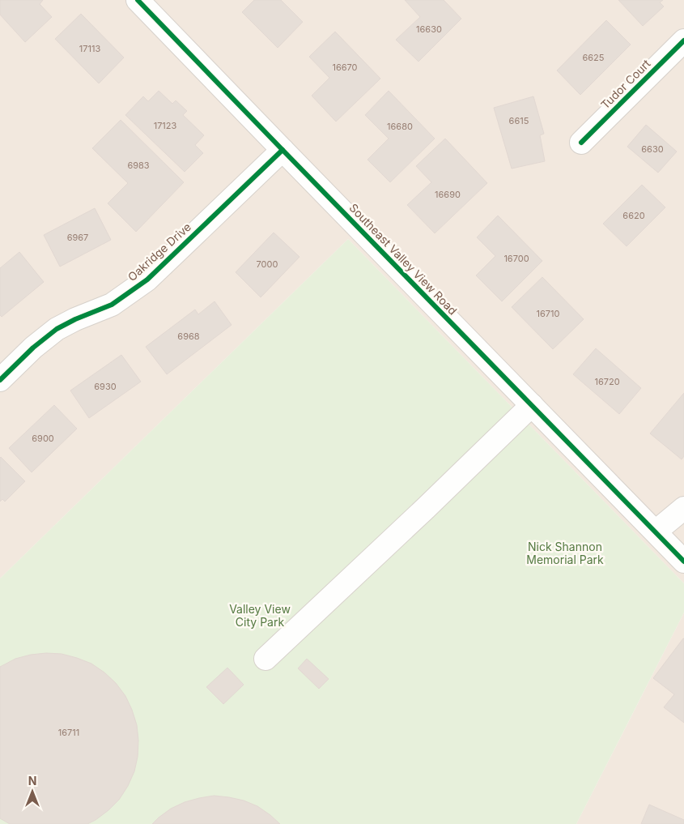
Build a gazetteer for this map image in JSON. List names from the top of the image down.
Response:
{
  "streets": {
    "street": ["Tudor Court", "Oakridge Drive", "Southeast Valley View Road"]
  },
  "crossings": [
    ["Oakridge Drive", "Southeast Valley View Road"]
  ],
  "parks": ["Nick Shannon Memorial Park", "Valley View City Park"],
  "house_numbers": [
    "16630",
    "17113",
    "6625",
    "16670",
    "6615",
    "17123",
    "16680",
    "6630",
    "6983",
    "16690",
    "6620",
    "6967",
    "16700",
    "7000",
    "16710",
    "6968",
    "16720",
    "6930",
    "6900",
    "16711"
  ],
  "north": "top"
}
